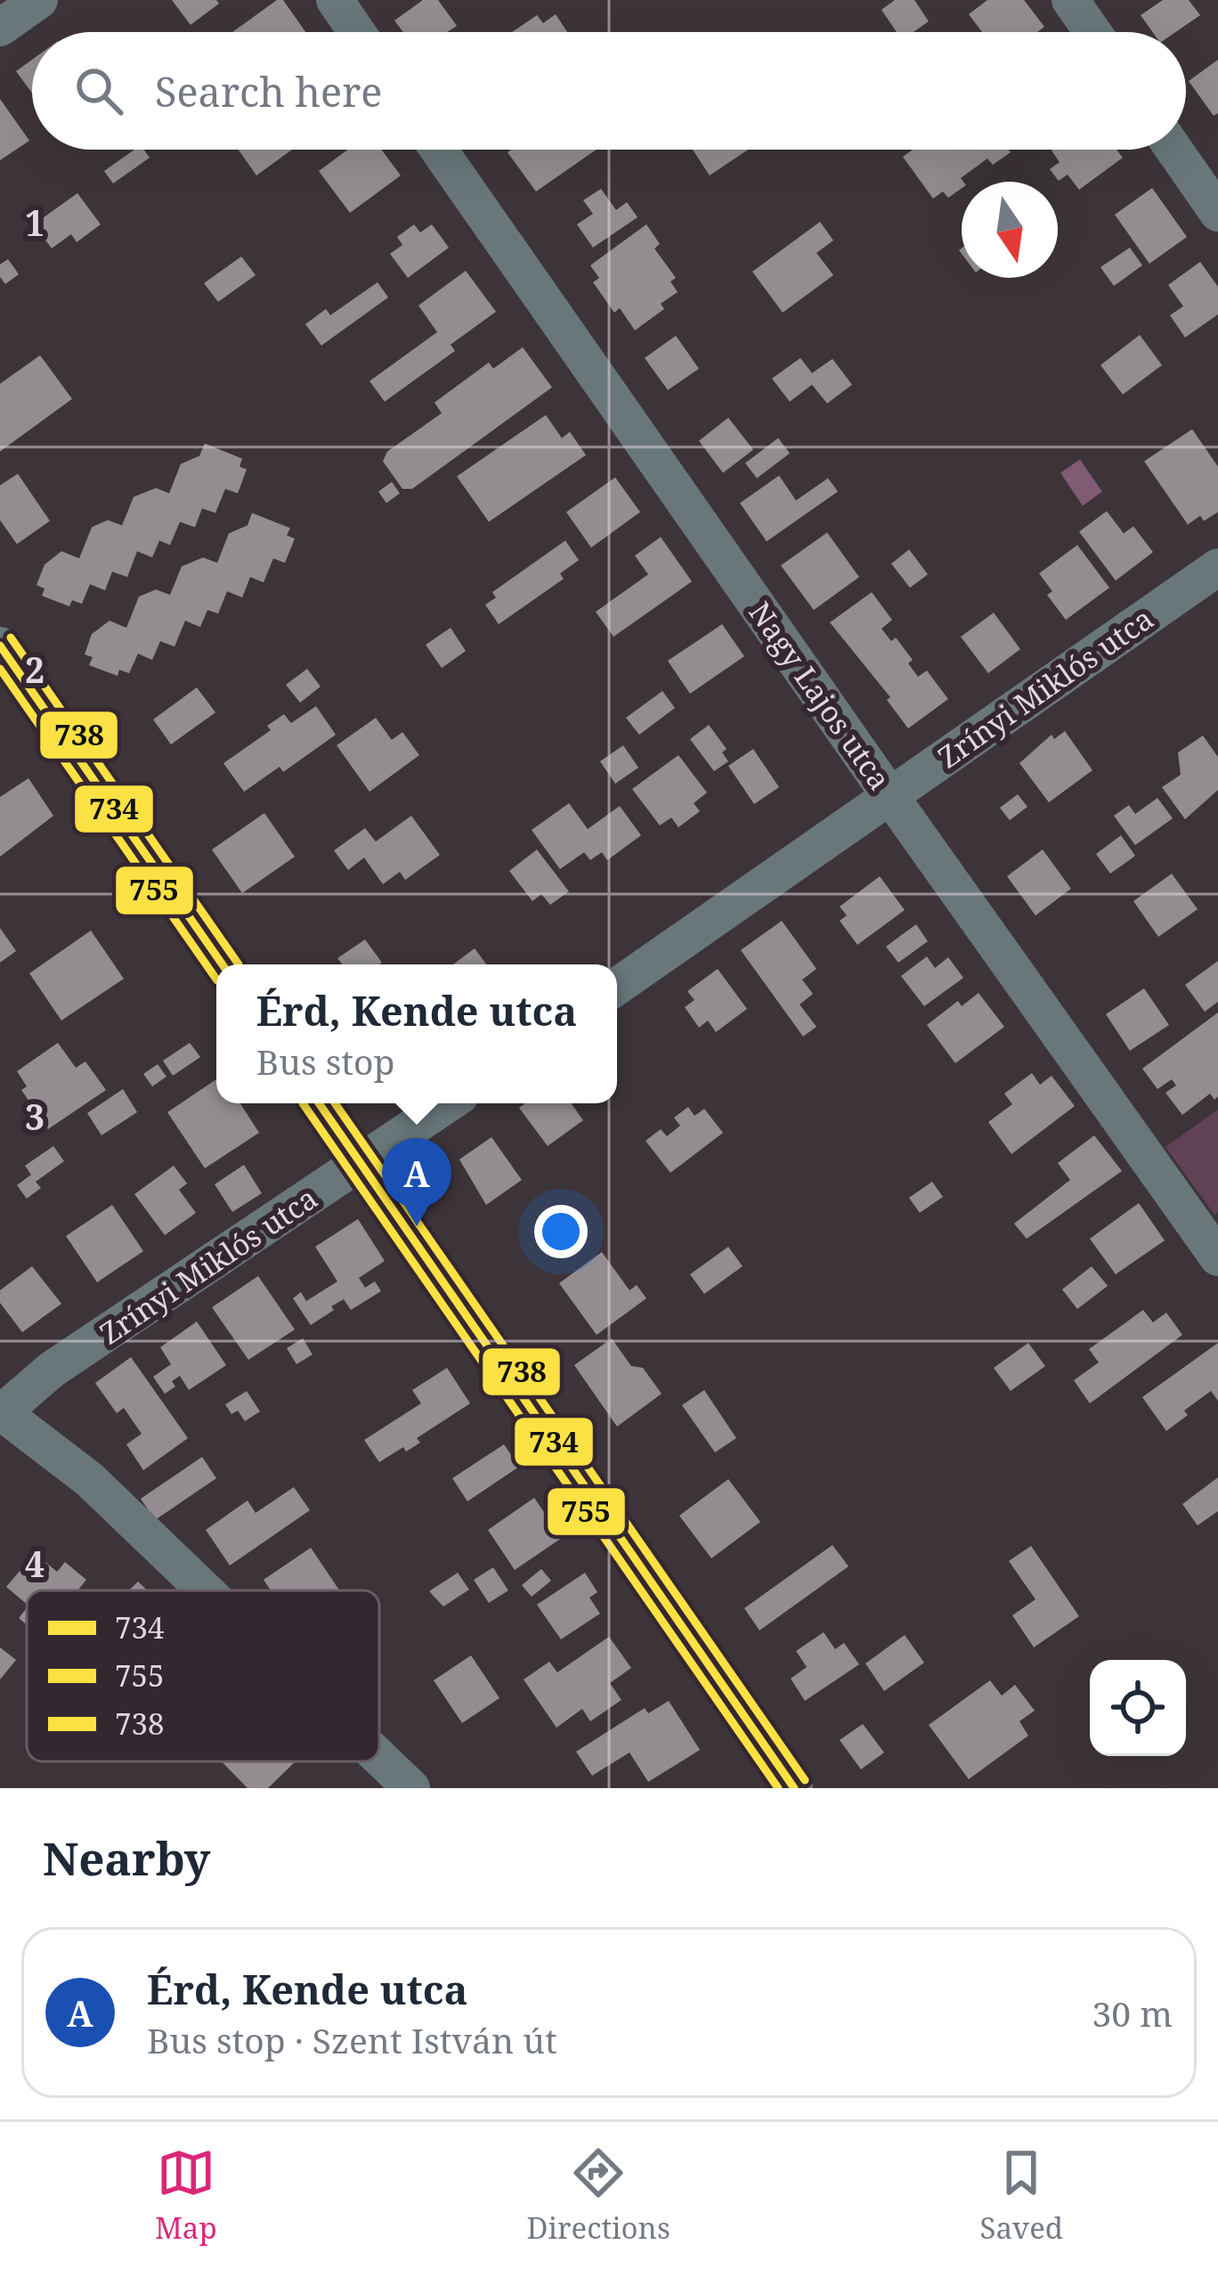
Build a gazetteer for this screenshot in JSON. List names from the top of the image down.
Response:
{
  "streets": {
    "street": ["Zrínyi Miklós utca", "Nagy Lajos utca"]
  },
  "crossings": [
    ["Zrínyi Miklós utca", "Nagy Lajos utca"]
  ],
  "lines": ["transit line 738", "transit line 734", "transit line 755"],
  "legend": ["734", "755", "738"],
  "north": "bottom",
  "page": {
    "search": "Search here",
    "popup": ["Érd, Kende utca", "Bus stop"],
    "pins": "A",
    "heading": "Nearby",
    "list": [
      {
        "mark": "A",
        "name": "Érd, Kende utca",
        "note": "Bus stop · Szent István út",
        "value": "30 m"
      }
    ],
    "nav": ["Map", "Directions", "Saved"]
  },
  "grid": {
    "rows": [
      "1",
      "2",
      "3",
      "4"
    ]
  }
}
